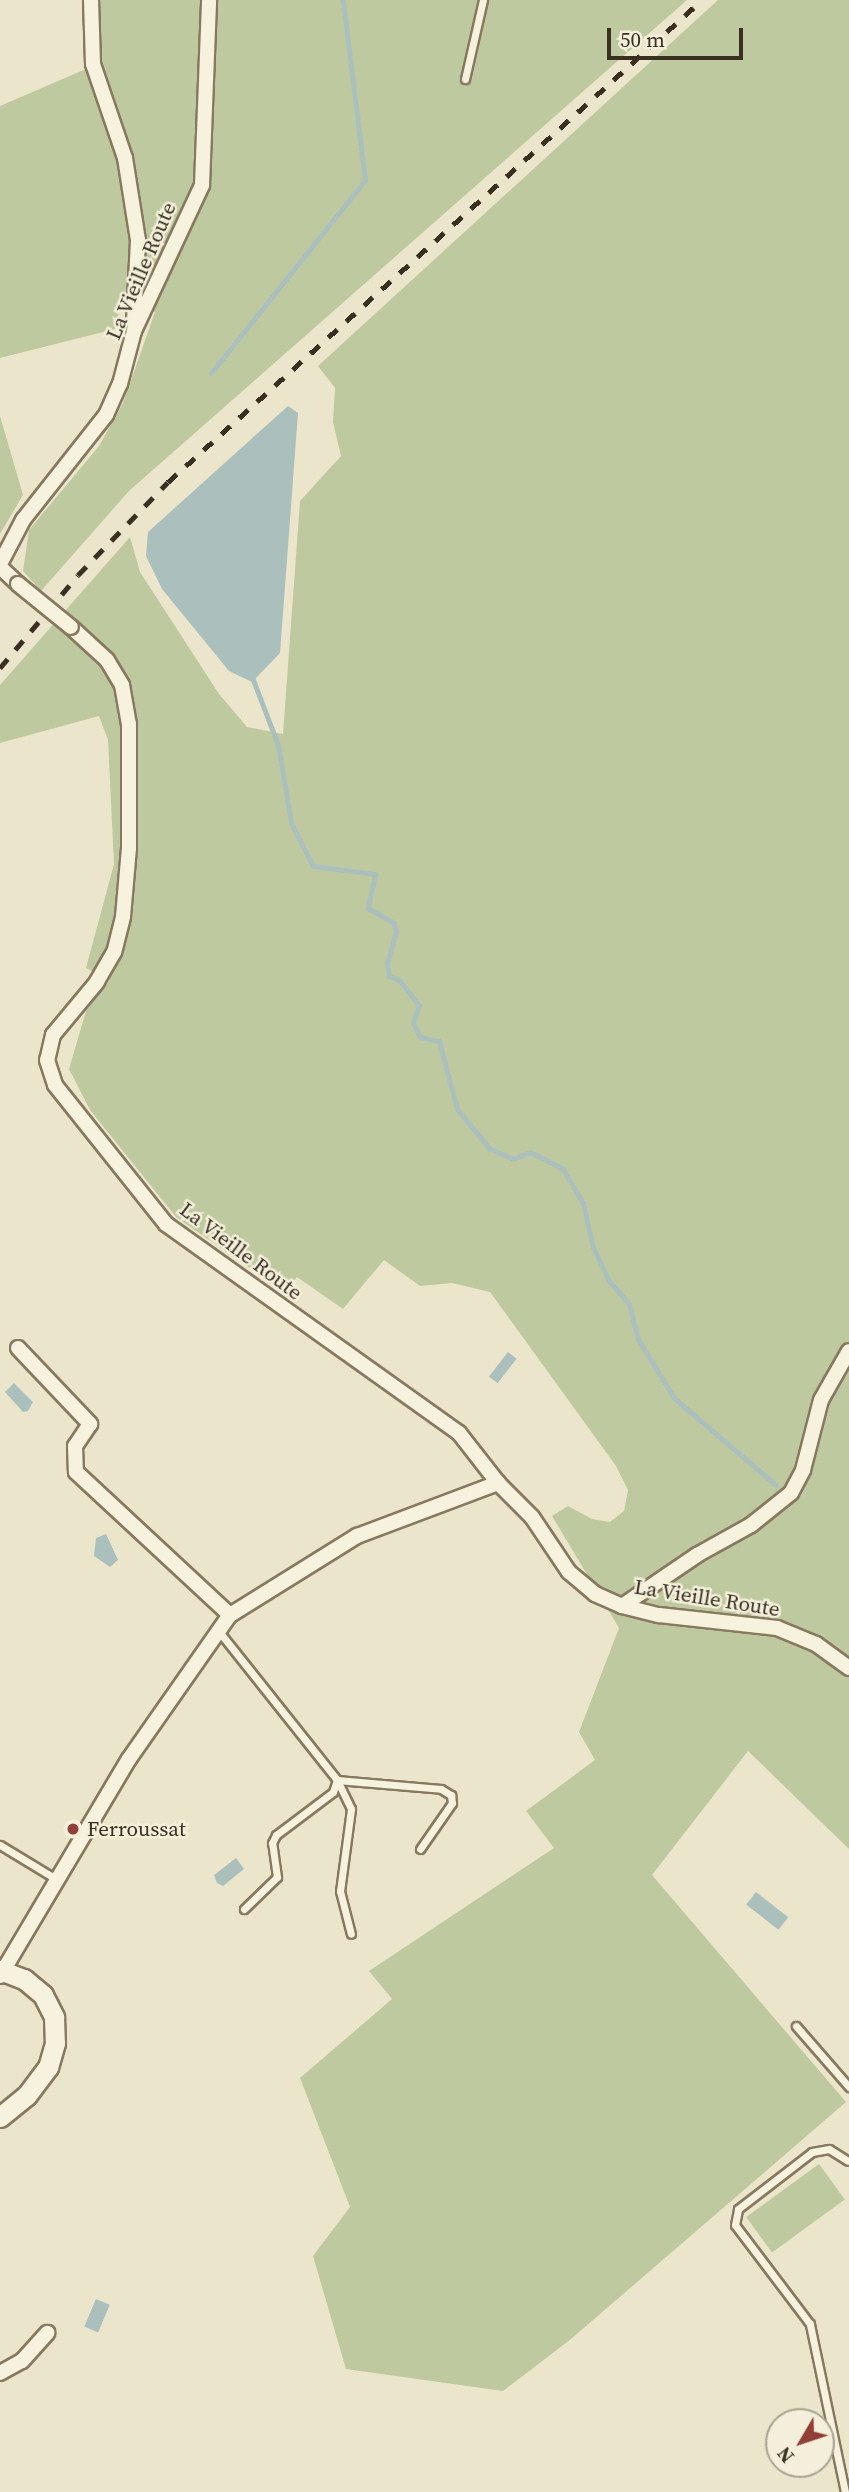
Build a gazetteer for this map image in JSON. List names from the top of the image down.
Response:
{
  "streets": {
    "street": ["La Vieille Route"]
  },
  "places": ["Ferroussat"],
  "scale_bar": "50 m",
  "north": "bottom left"
}
